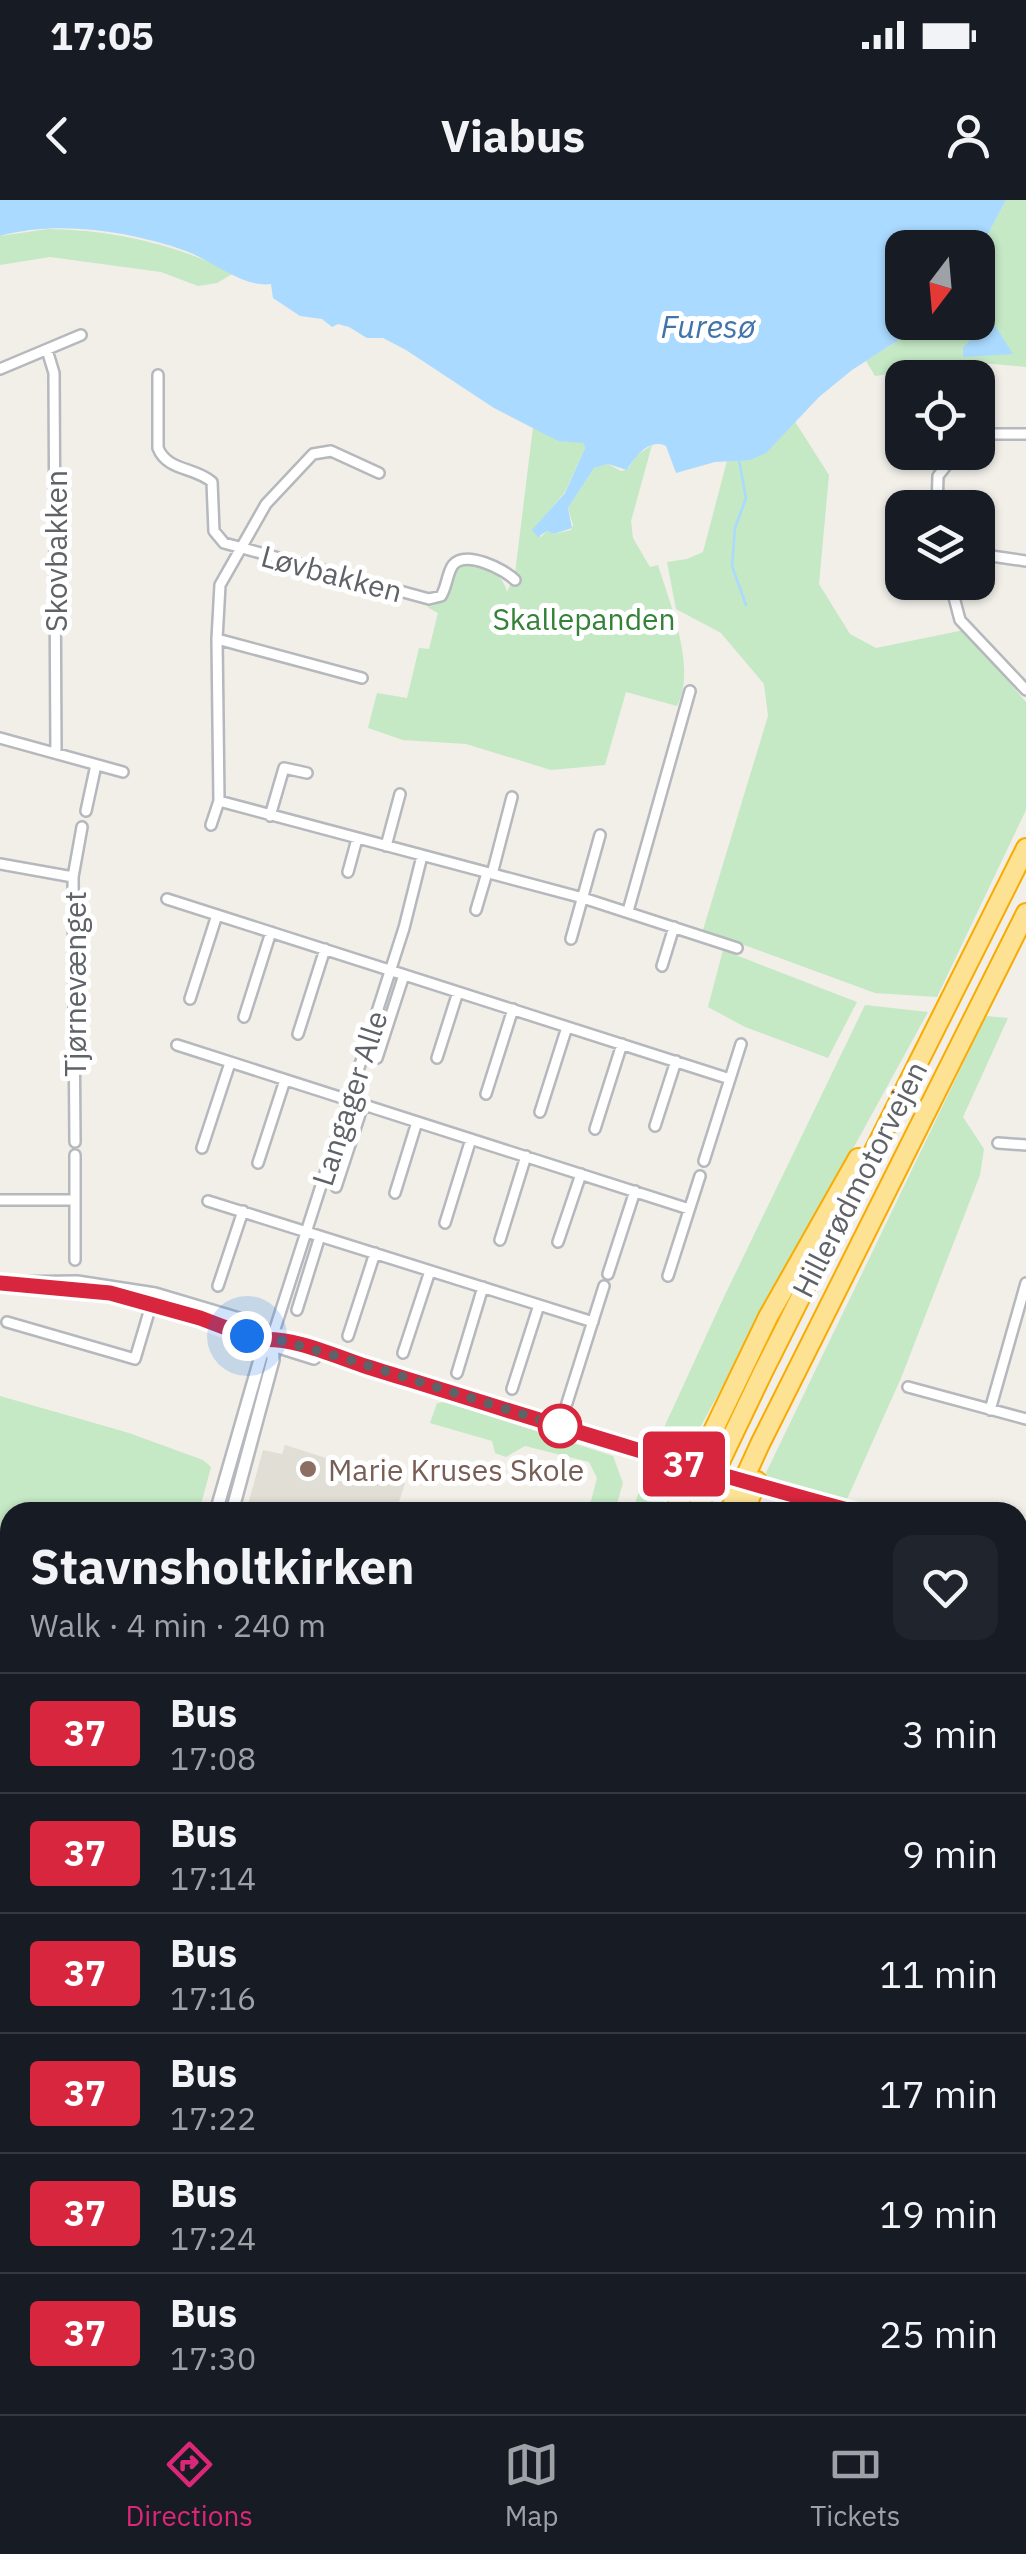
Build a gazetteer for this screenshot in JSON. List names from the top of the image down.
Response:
{
  "streets": {
    "highway": ["Hillerødmotorvejen"],
    "street": [
      "Skovbakken",
      "Løvbakken",
      "Tjørnevænget",
      "Langager Alle"
    ]
  },
  "water": ["Furesø"],
  "parks": ["Skallepanden"],
  "places": ["Marie Kruses Skole"],
  "lines": ["bus line 37"],
  "north": "bottom",
  "page": {
    "status": "17:05",
    "header": "Viabus",
    "on_map": "37",
    "heading": ["Stavnsholtkirken", "Walk · 4 min · 240 m"],
    "list": [
      {
        "mark": "37",
        "name": "Bus",
        "note": "17:08",
        "value": "3 min"
      },
      {
        "mark": "37",
        "name": "Bus",
        "note": "17:14",
        "value": "9 min"
      },
      {
        "mark": "37",
        "name": "Bus",
        "note": "17:16",
        "value": "11 min"
      },
      {
        "mark": "37",
        "name": "Bus",
        "note": "17:22",
        "value": "17 min"
      },
      {
        "mark": "37",
        "name": "Bus",
        "note": "17:24",
        "value": "19 min"
      },
      {
        "mark": "37",
        "name": "Bus",
        "note": "17:30",
        "value": "25 min"
      }
    ],
    "tabs": ["Directions", "Map", "Tickets"]
  }
}
